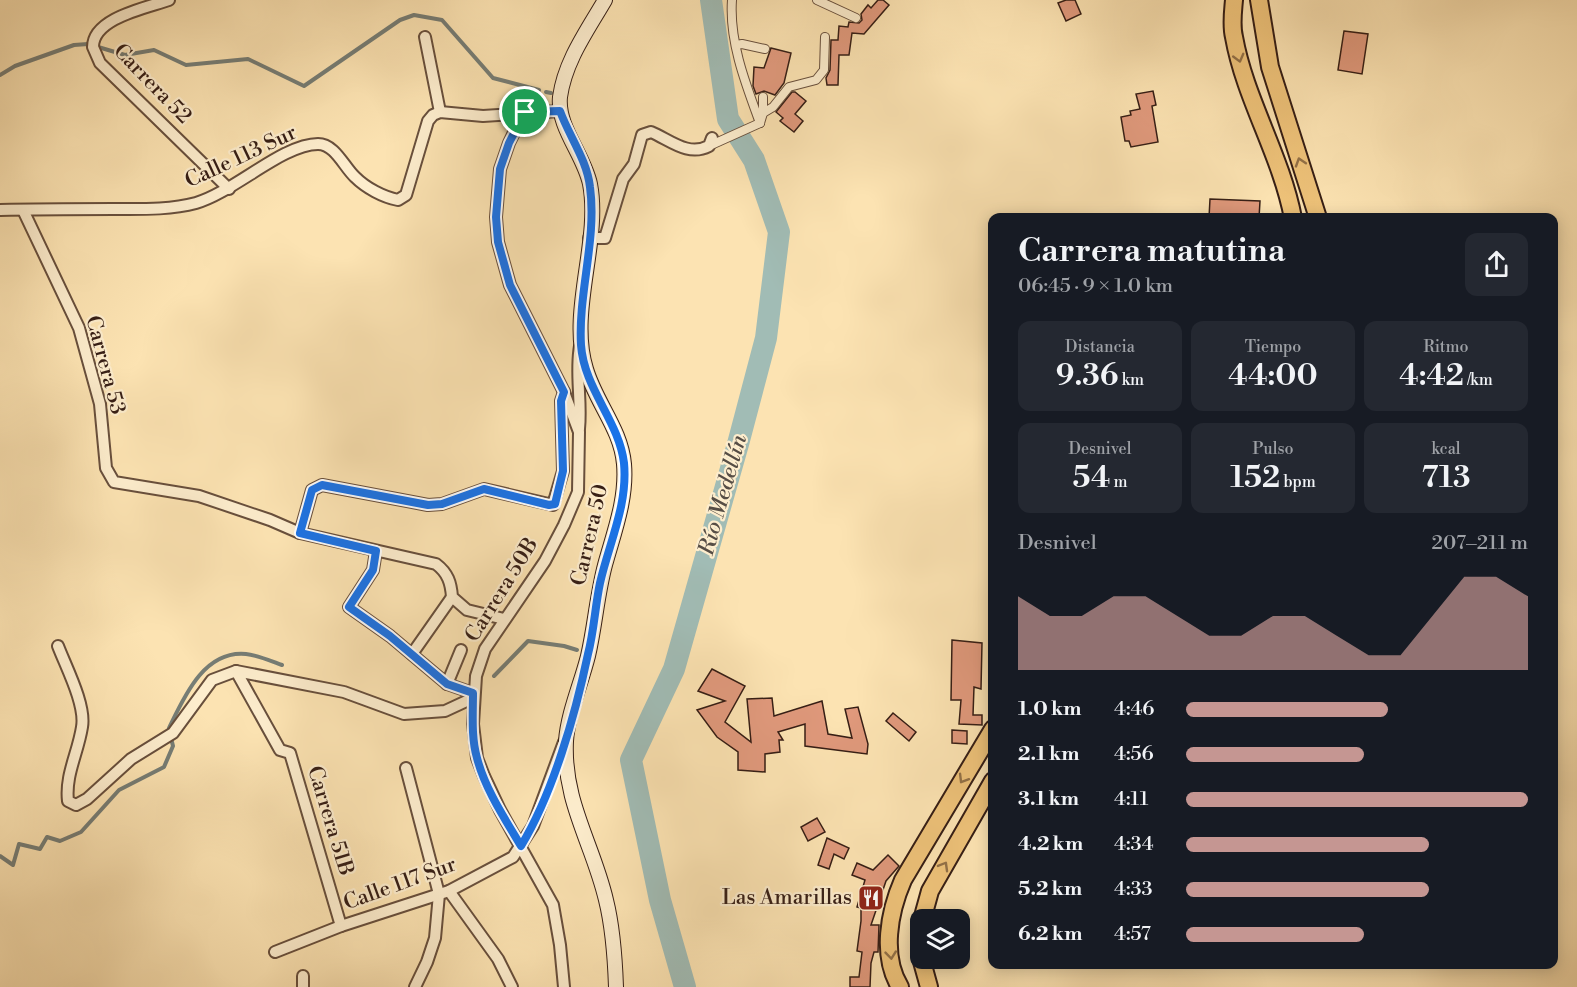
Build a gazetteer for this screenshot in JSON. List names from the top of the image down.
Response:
{
  "streets": {
    "main road": ["Carrera 50"],
    "street": [
      "Carrera 52",
      "Calle 113 Sur",
      "Carrera 53",
      "Carrera 50B",
      "Carrera 51B",
      "Calle 117 Sur"
    ]
  },
  "crossings": [
    ["Carrera 52", "Calle 113 Sur"],
    ["Calle 113 Sur", "Carrera 53"],
    ["Carrera 50", "Calle 117 Sur"],
    ["Carrera 50B", "Calle 117 Sur"],
    ["Carrera 51B", "Calle 117 Sur"]
  ],
  "water": ["Río Medellín"],
  "places": {
    "restaurant": ["Las Amarillas"]
  },
  "page": {
    "heading": ["Carrera matutina", "06:45 · 9 × 1.0 km"],
    "stats": [
      ["Distancia", "9.36 km"],
      ["Tiempo", "44:00"],
      ["Ritmo", "4:42 /km"],
      ["Desnivel", "54 m"],
      ["Pulso", "152 bpm"],
      ["kcal", "713"]
    ],
    "chart": ["Desnivel", "207–211 m"],
    "list": [
      {
        "name": "1.0 km",
        "note": "4:46"
      },
      {
        "name": "2.1 km",
        "note": "4:56"
      },
      {
        "name": "3.1 km",
        "note": "4:11"
      },
      {
        "name": "4.2 km",
        "note": "4:34"
      },
      {
        "name": "5.2 km",
        "note": "4:33"
      },
      {
        "name": "6.2 km",
        "note": "4:57"
      }
    ]
  }
}
